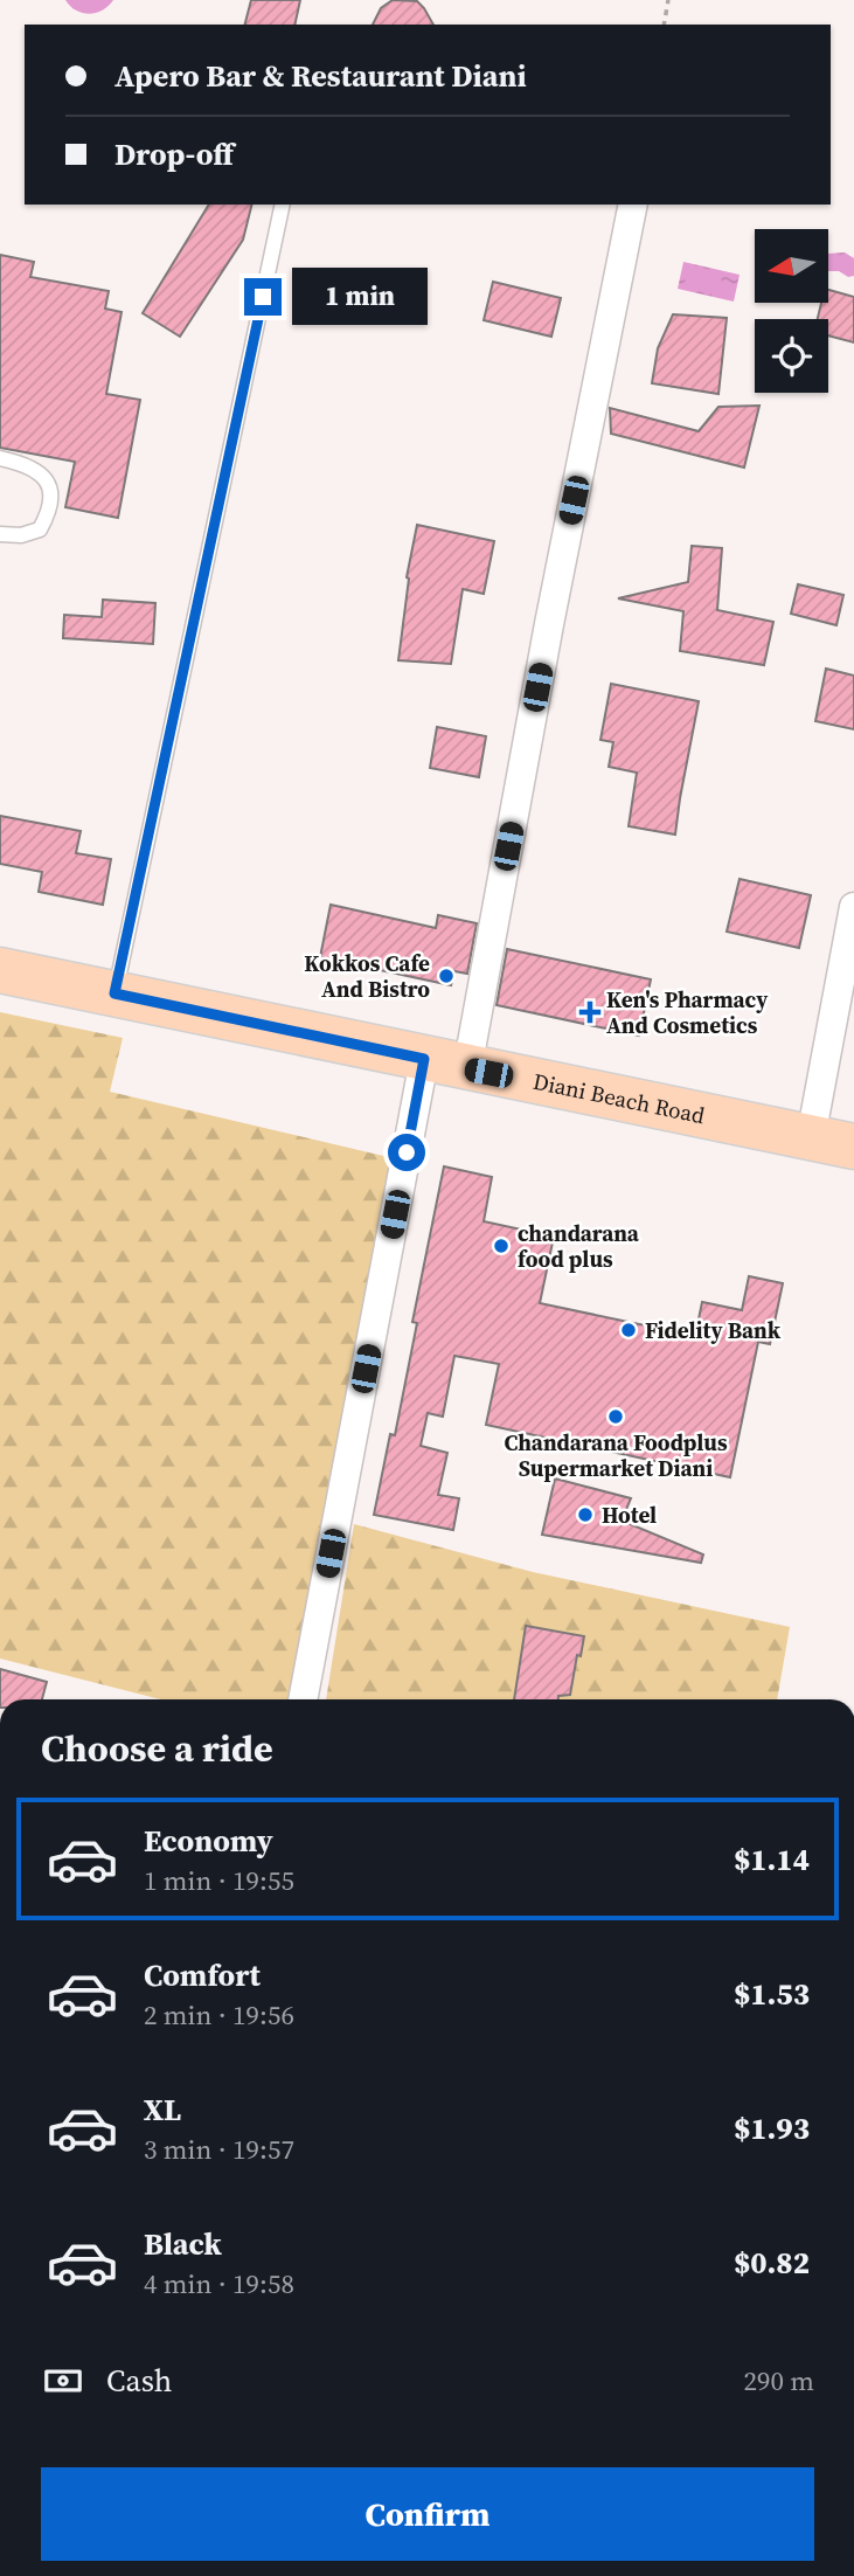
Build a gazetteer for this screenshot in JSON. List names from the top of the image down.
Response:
{
  "streets": {
    "main road": ["Diani Beach Road"]
  },
  "places": {
    "other": [
      "Kokkos Cafe And Bistro",
      "chandarana food plus",
      "Fidelity Bank",
      "Chandarana Foodplus Supermarket Diani",
      "Hotel"
    ],
    "health": ["Ken's Pharmacy And Cosmetics"]
  },
  "north": "left",
  "page": {
    "banner": ["Apero Bar & Restaurant Diani", "Drop-off"],
    "bubble": "1 min",
    "heading": "Choose a ride",
    "list": [
      {
        "name": "Economy",
        "note": "1 min · 19:55",
        "value": "$1.14"
      },
      {
        "name": "Comfort",
        "note": "2 min · 19:56",
        "value": "$1.53"
      },
      {
        "name": "XL",
        "note": "3 min · 19:57",
        "value": "$1.93"
      },
      {
        "name": "Black",
        "note": "4 min · 19:58",
        "value": "$0.82"
      }
    ],
    "pay": ["Cash", "290 m"],
    "buttons": "Confirm"
  }
}
